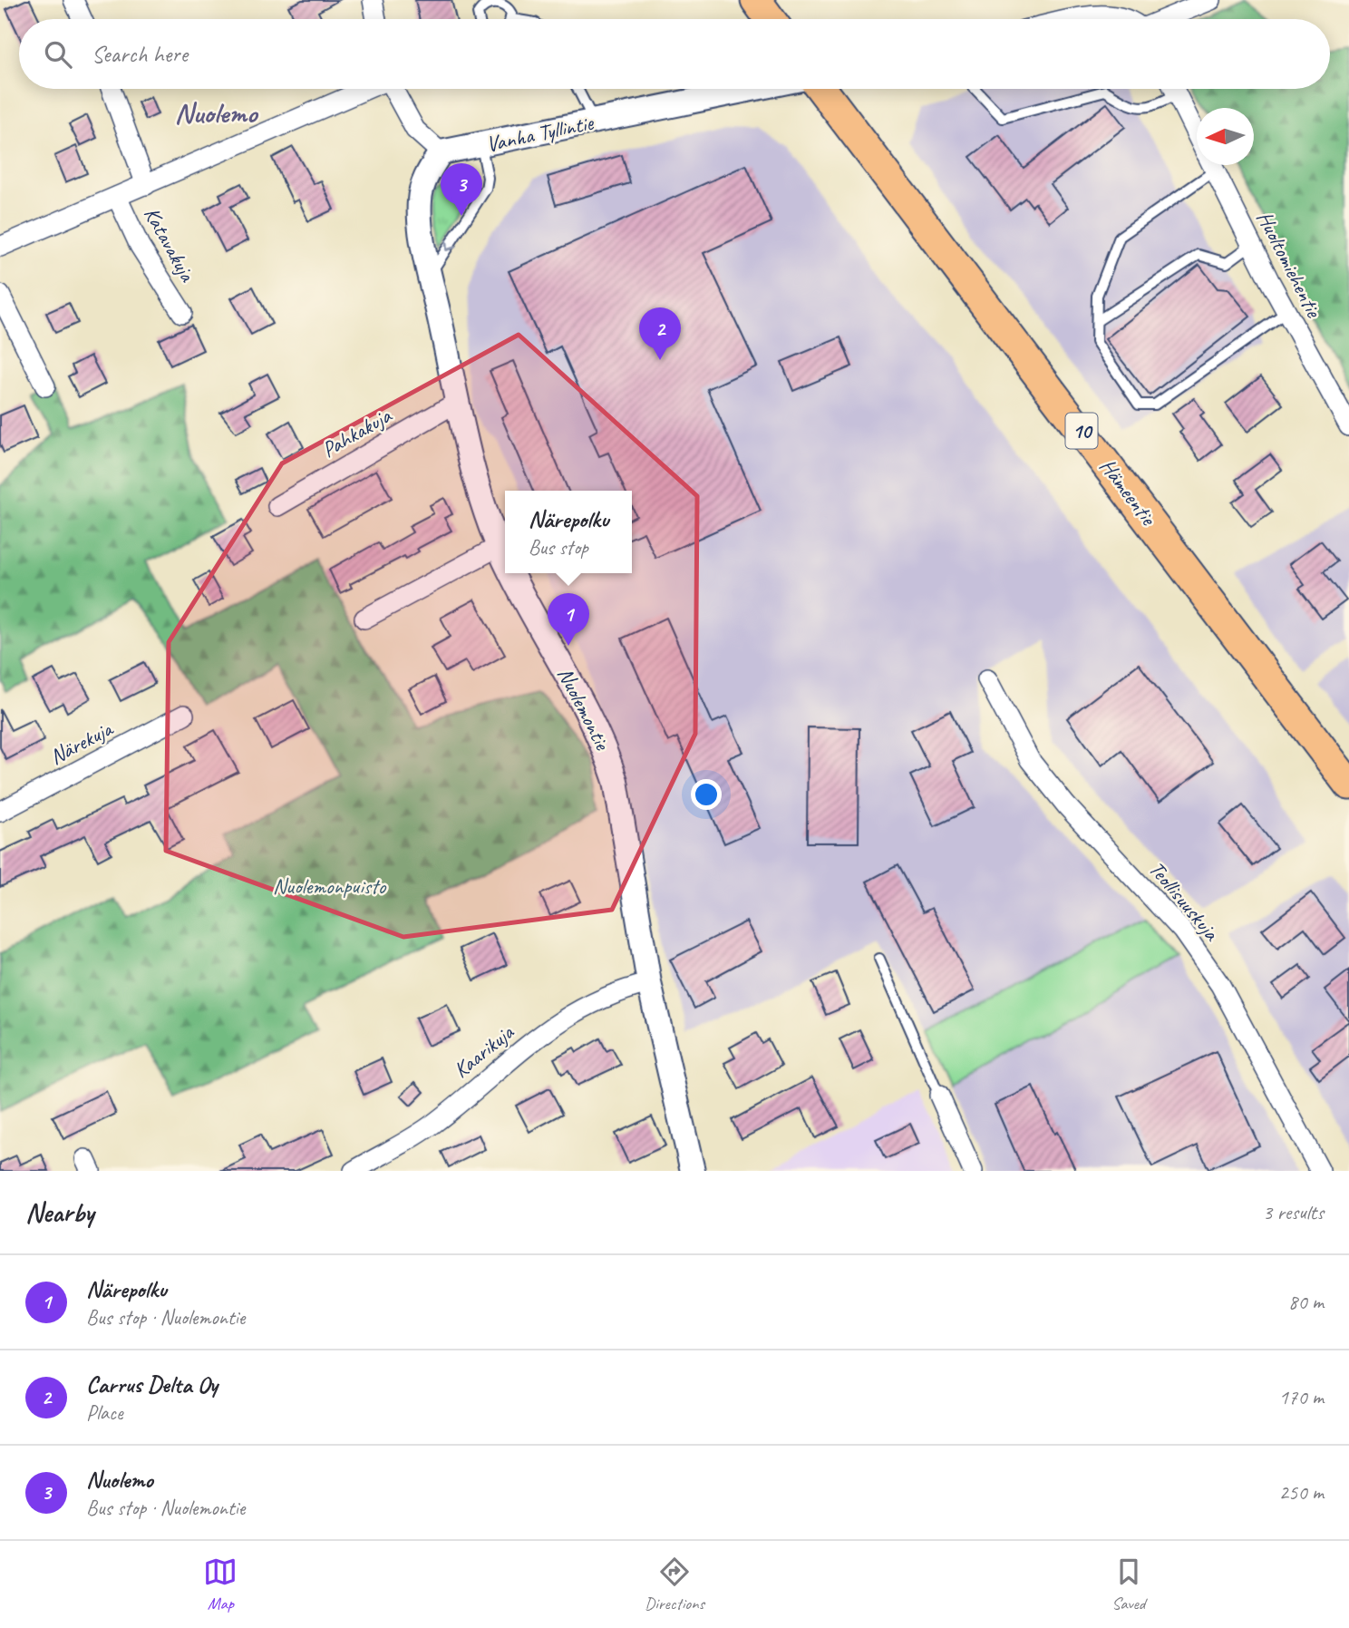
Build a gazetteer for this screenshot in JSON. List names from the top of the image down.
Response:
{
  "streets": {
    "highway": ["10", "Hämeentie"],
    "street": [
      "Vanha Tyllintie",
      "Katavakuja",
      "Huoltomiehentie",
      "Pahkakuja",
      "Nuolemontie",
      "Närekuja",
      "Teollisuuskuja",
      "Kaarikuja"
    ]
  },
  "crossings": [
    ["Vanha Tyllintie", "Nuolemontie"],
    ["Pahkakuja", "Nuolemontie"],
    ["Nuolemontie", "Kaarikuja"]
  ],
  "districts": ["Nuolemo"],
  "parks": ["Nuolemonpuisto"],
  "north": "left",
  "page": {
    "search": "Search here",
    "pins": ["3", "2", "1"],
    "popup": ["Närepolku", "Bus stop"],
    "heading": ["Nearby", "3 results"],
    "list": [
      {
        "mark": "1",
        "name": "Närepolku",
        "note": "Bus stop · Nuolemontie",
        "value": "80 m"
      },
      {
        "mark": "2",
        "name": "Carrus Delta Oy",
        "note": "Place",
        "value": "170 m"
      },
      {
        "mark": "3",
        "name": "Nuolemo",
        "note": "Bus stop · Nuolemontie",
        "value": "250 m"
      }
    ],
    "nav": ["Map", "Directions", "Saved"]
  }
}
